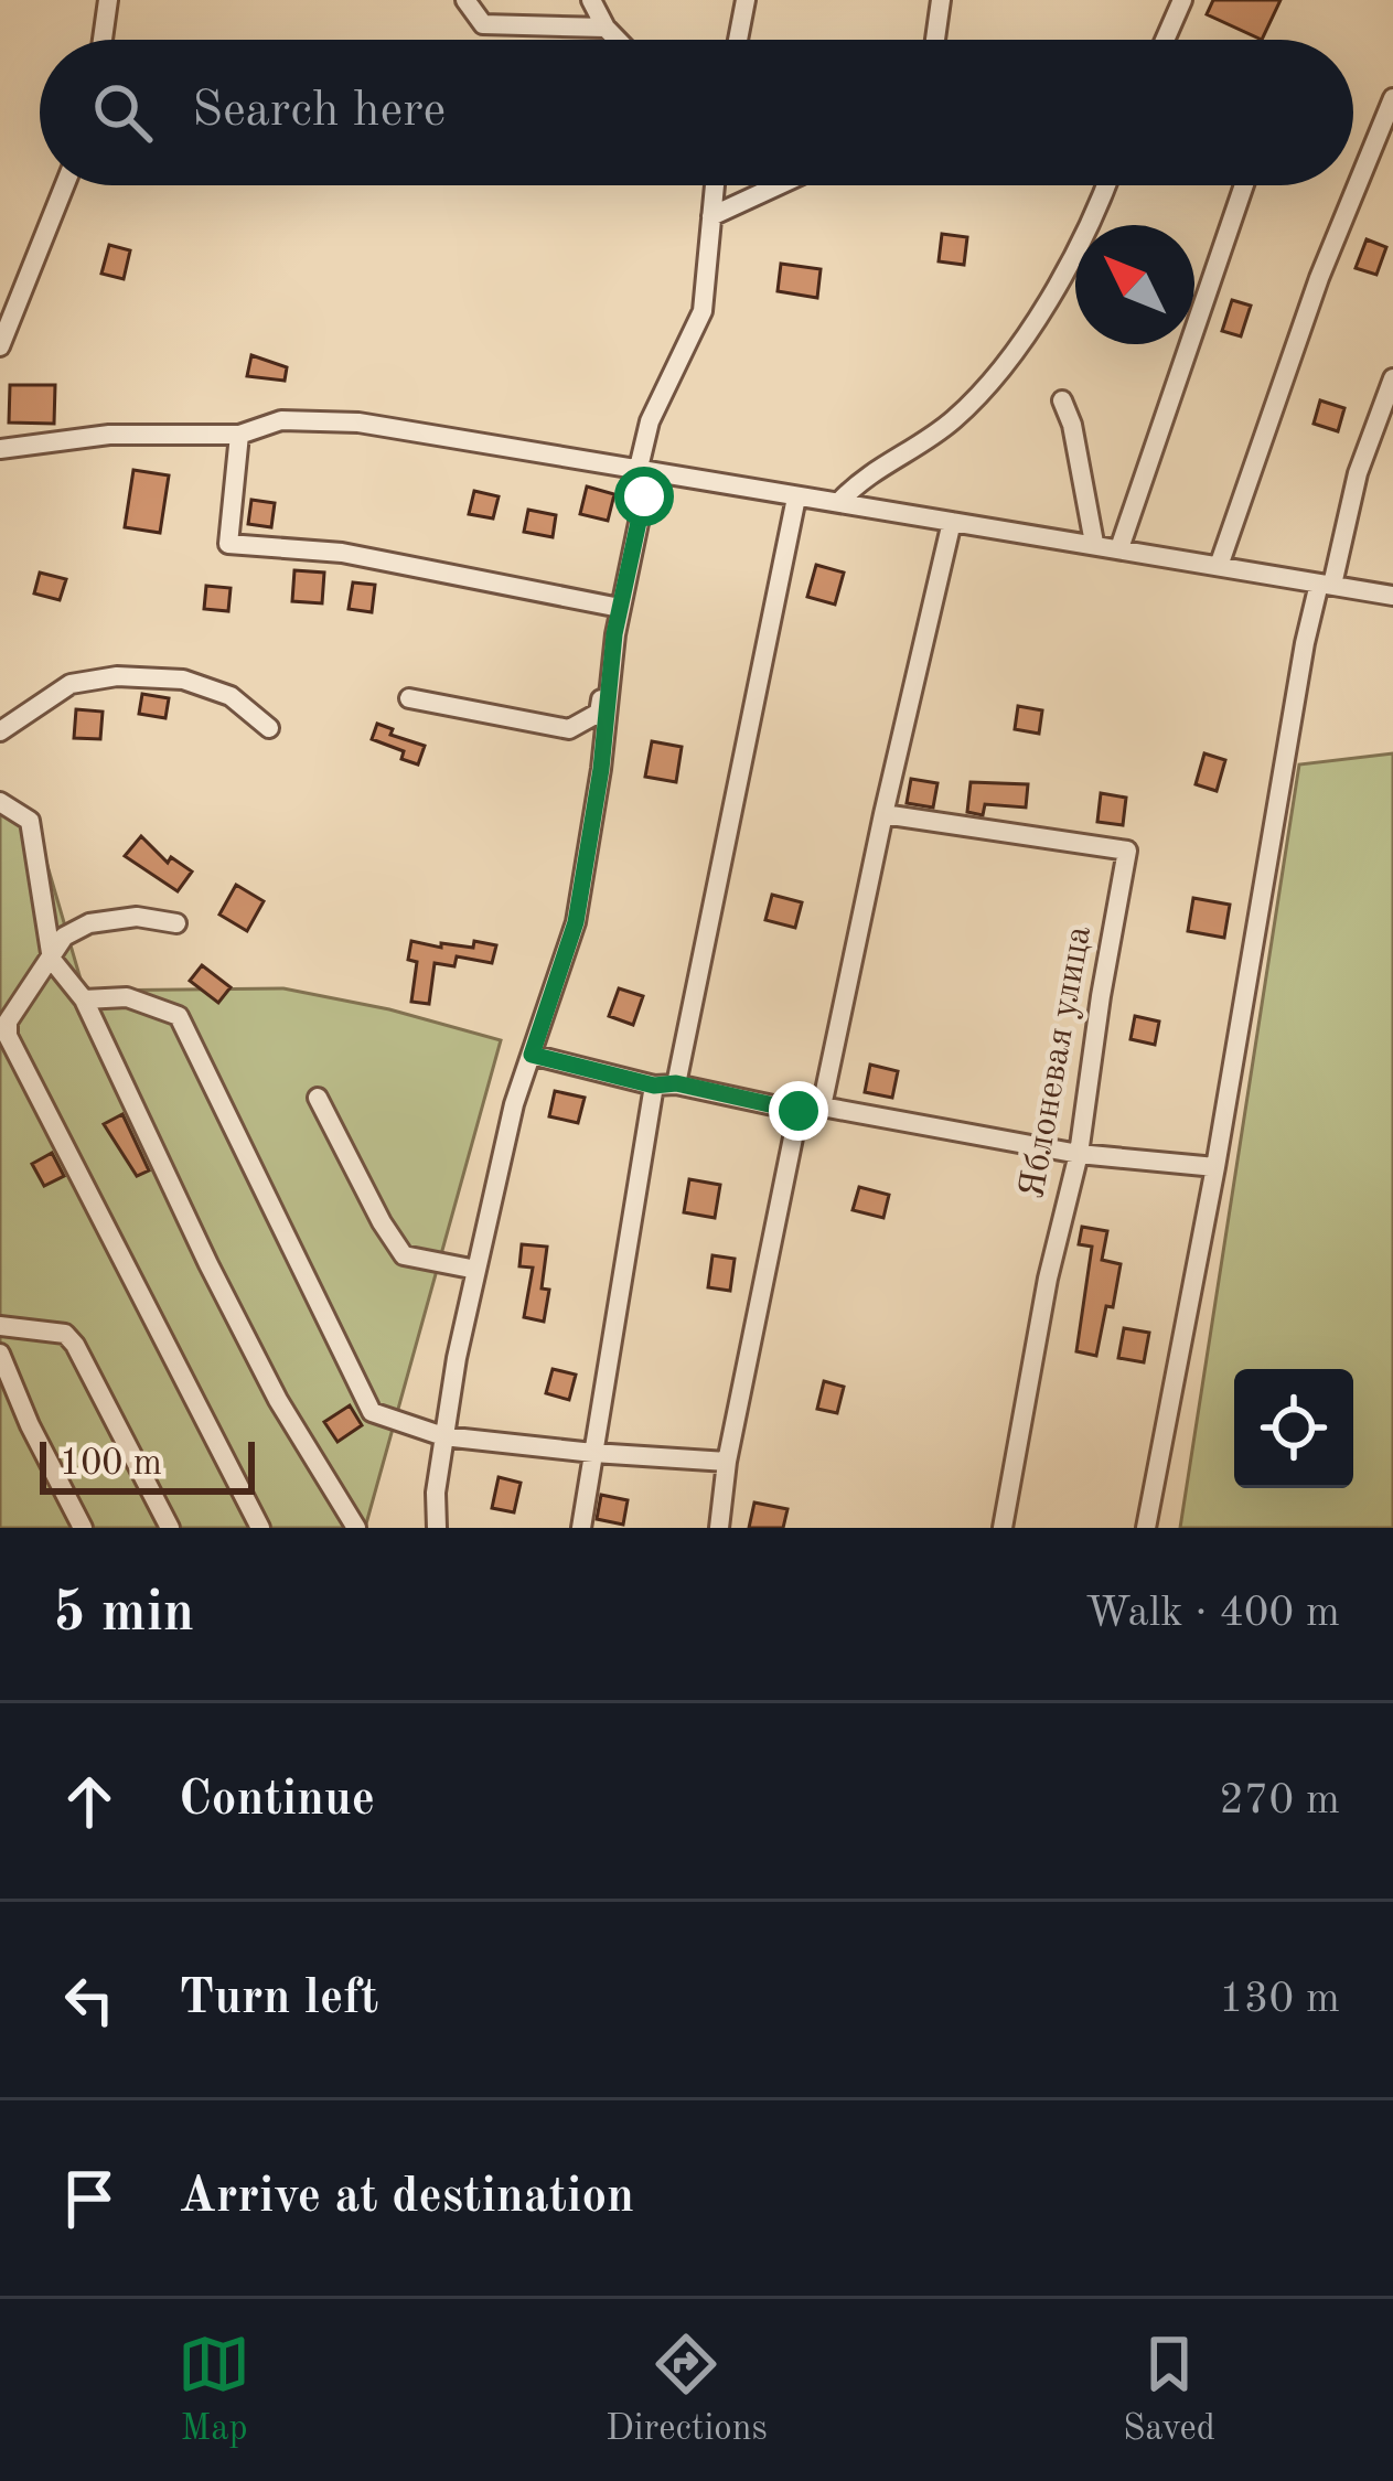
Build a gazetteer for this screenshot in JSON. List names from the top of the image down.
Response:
{
  "streets": {
    "street": ["Яблоневая улица"]
  },
  "scale_bar": "100 m",
  "north": "top left",
  "page": {
    "search": "Search here",
    "scale": "100 m",
    "heading": ["5 min", "Walk · 400 m"],
    "list": [
      ["Continue", "270 m"],
      ["Turn left", "130 m"],
      "Arrive at destination"
    ],
    "nav": ["Map", "Directions", "Saved"]
  }
}
